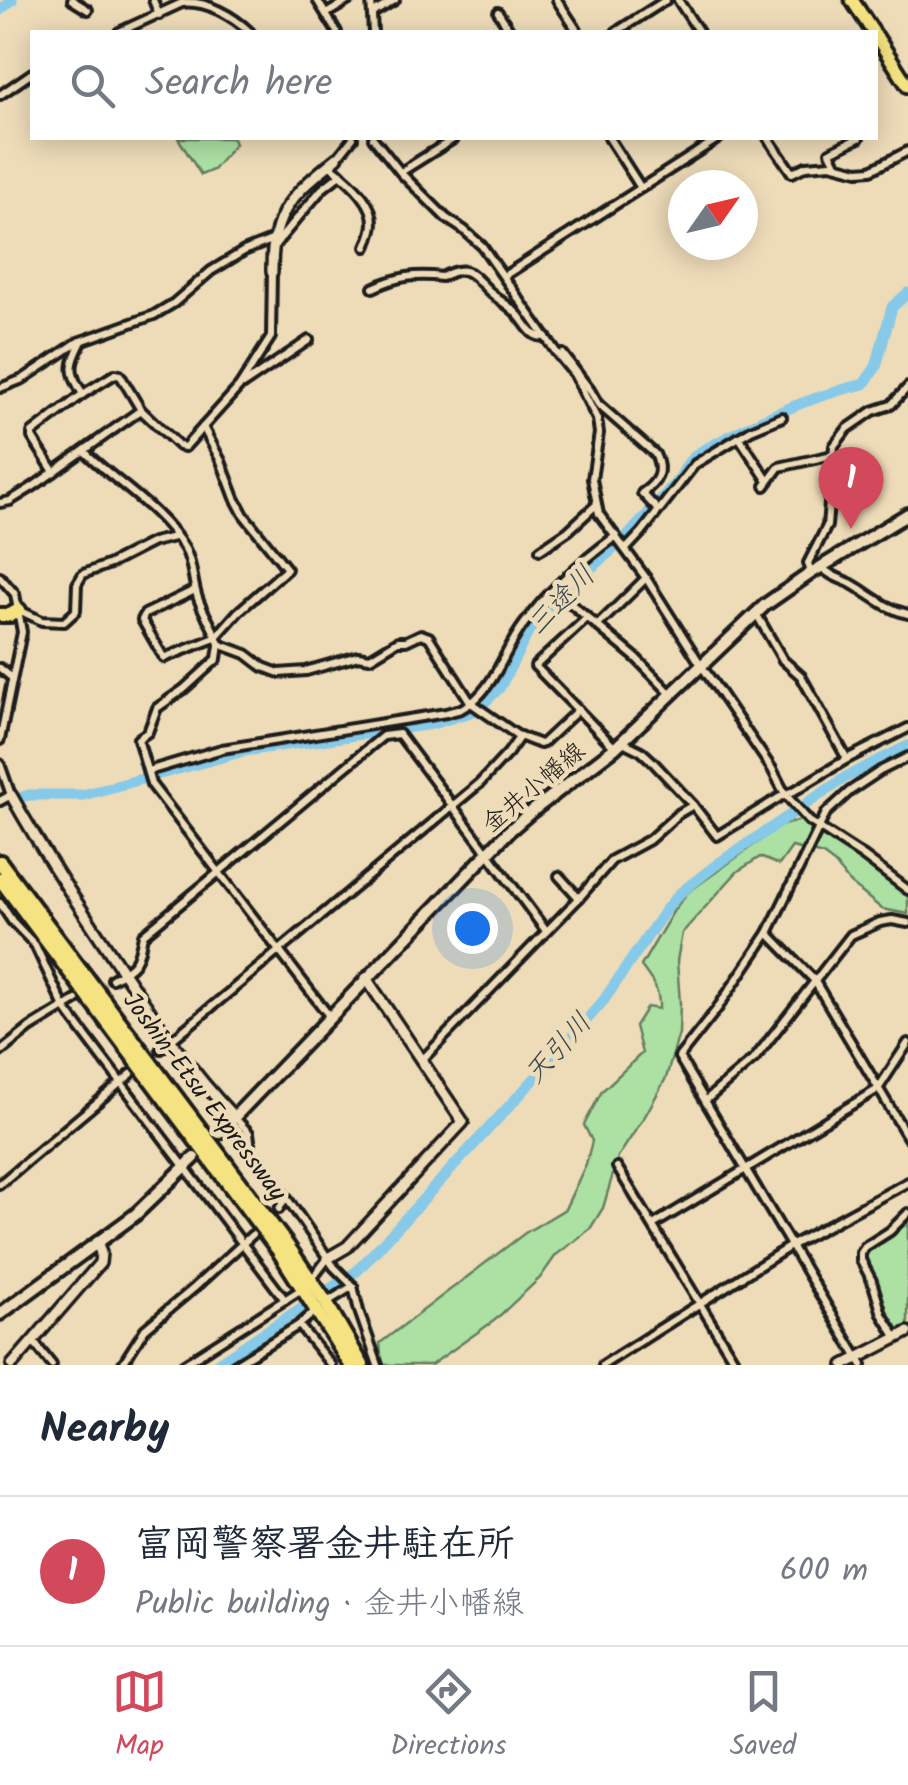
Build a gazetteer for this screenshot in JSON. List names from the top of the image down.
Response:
{
  "streets": {
    "highway": ["Joshin-Etsu Expressway"],
    "main road": ["金井小幡線"]
  },
  "water": ["三途川", "天引川"],
  "north": "top right",
  "page": {
    "search": "Search here",
    "pins": "1",
    "heading": "Nearby",
    "list": [
      {
        "mark": "1",
        "name": "富岡警察署金井駐在所",
        "note": "Public building · 金井小幡線",
        "value": "600 m"
      }
    ],
    "nav": ["Map", "Directions", "Saved"]
  }
}
